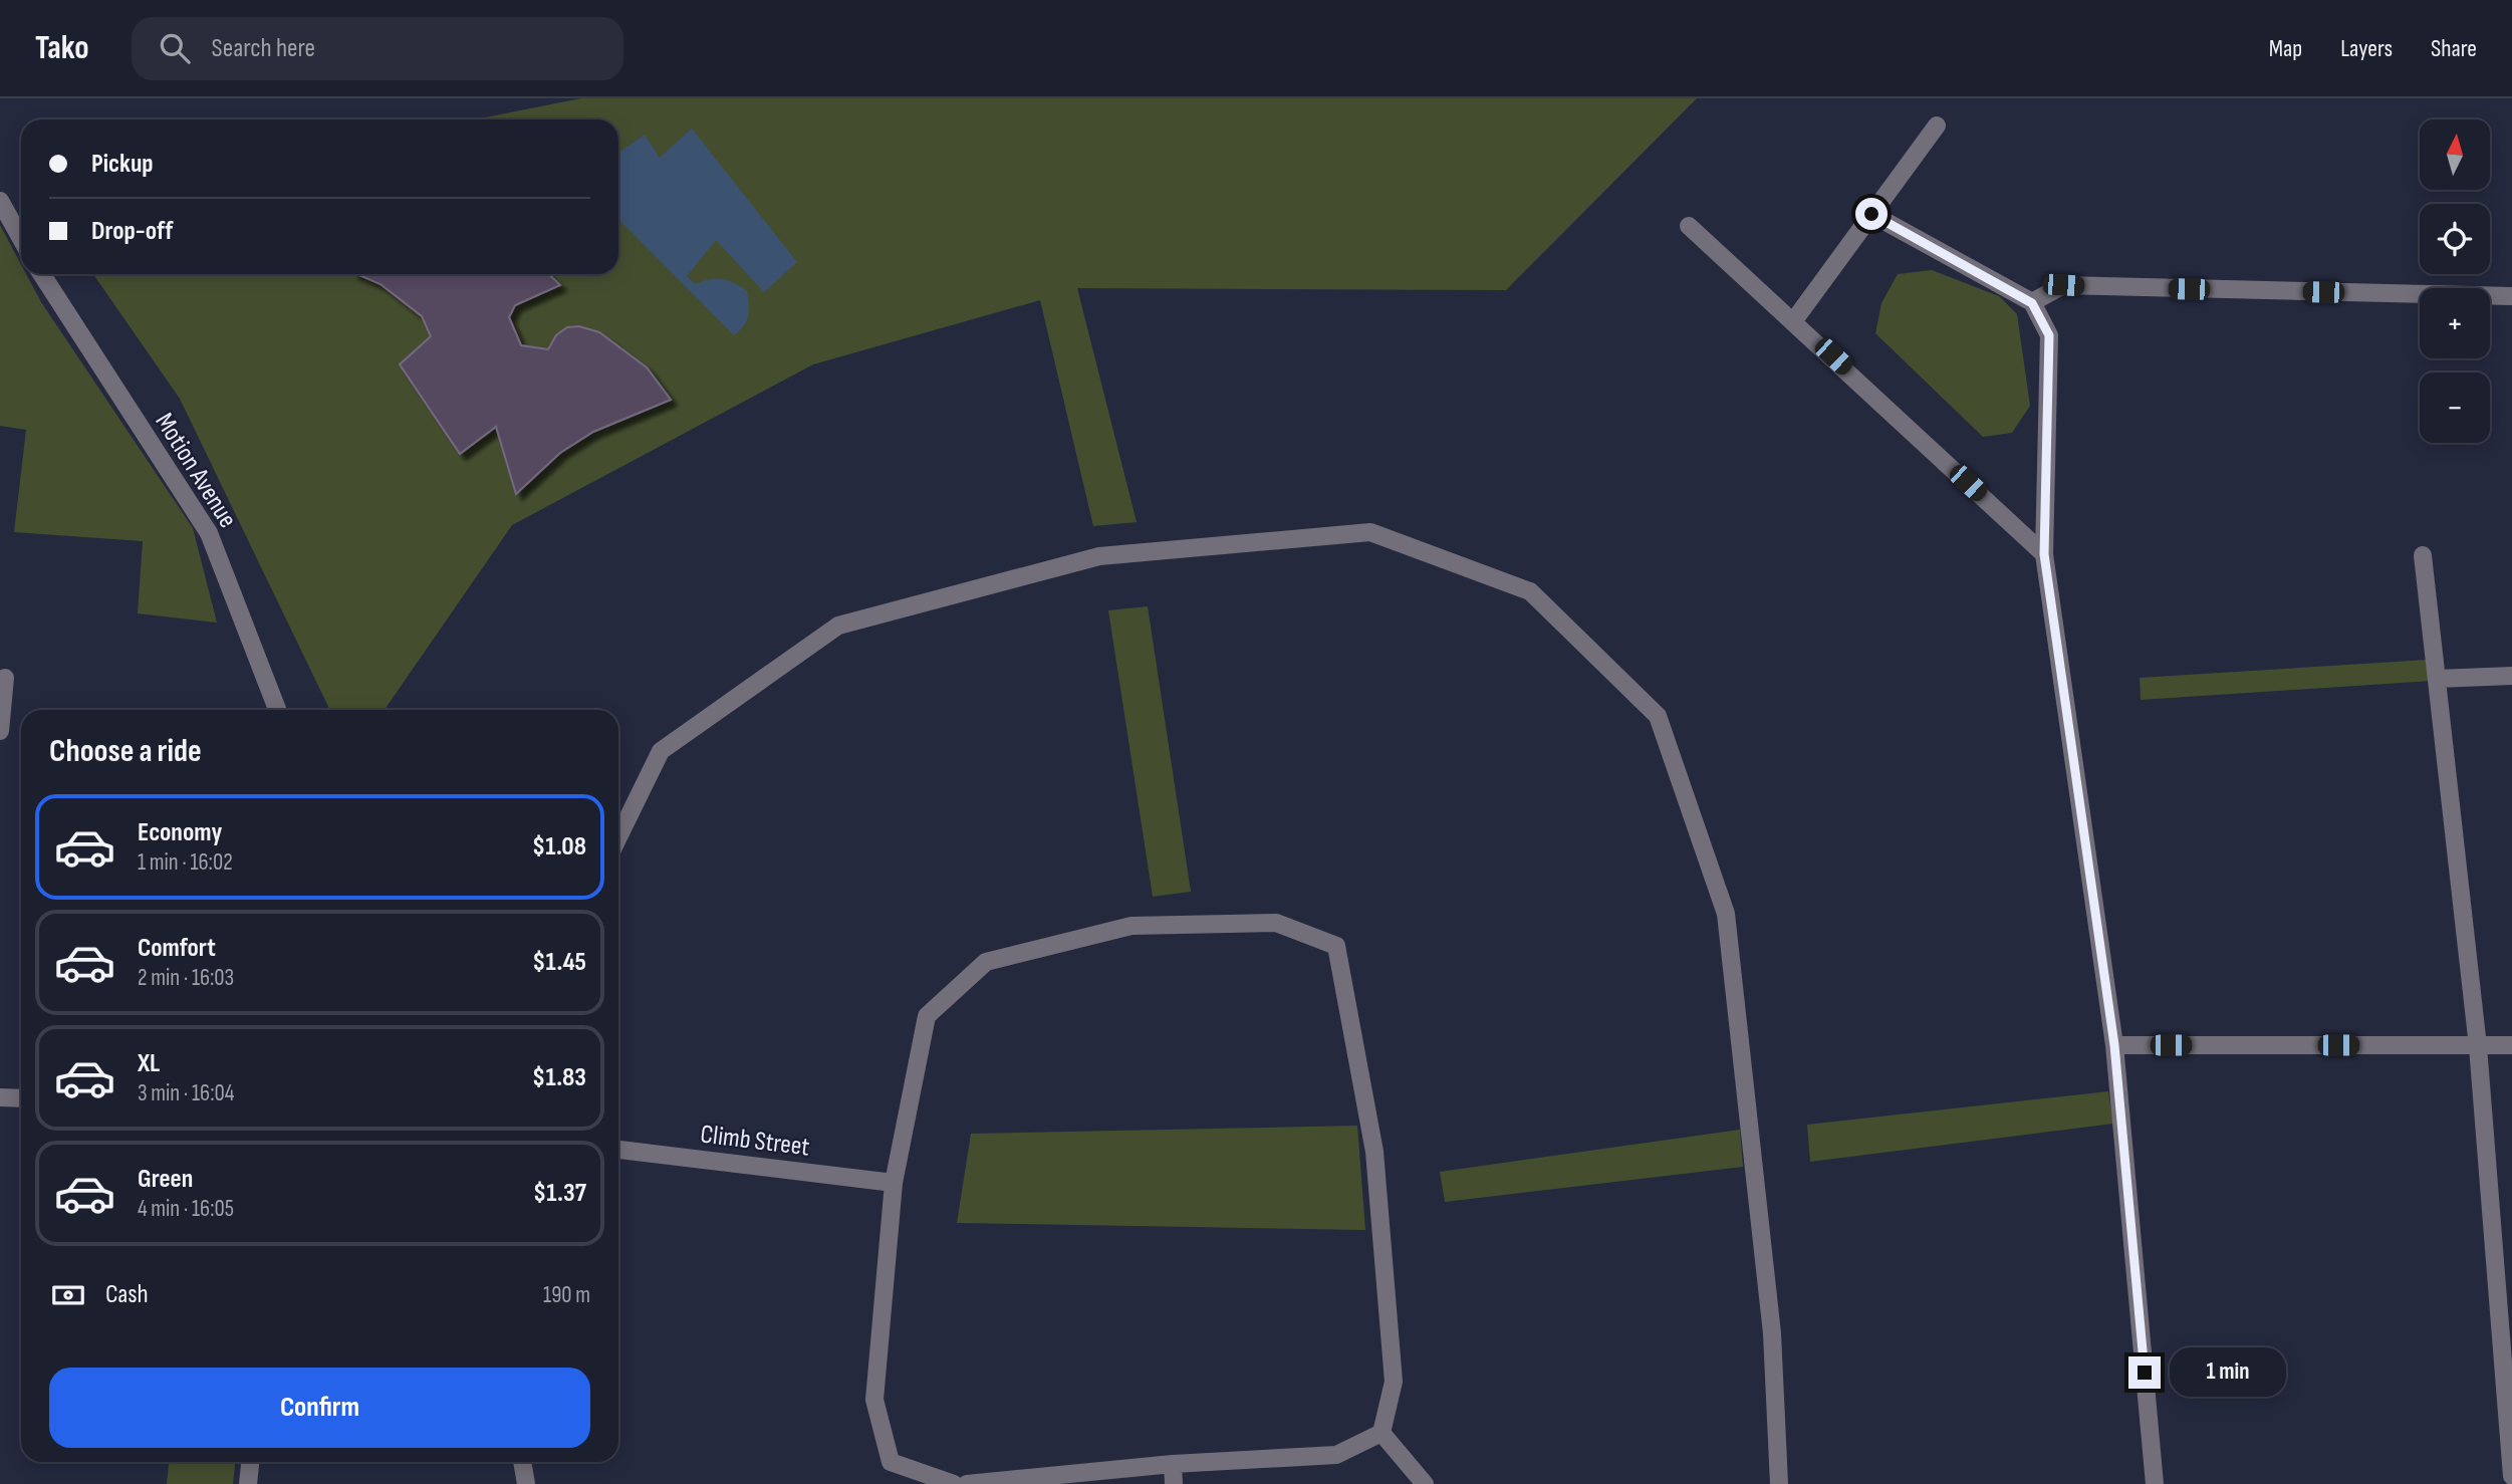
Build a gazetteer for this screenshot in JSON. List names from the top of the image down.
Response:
{
  "streets": {
    "street": ["Motion Avenue", "Climb Street"]
  },
  "north": "top",
  "page": {
    "header": "Tako",
    "search": "Search here",
    "nav": ["Map", "Layers", "Share"],
    "map_buttons": ["+", "−"],
    "banner": ["Pickup", "Drop-off"],
    "heading": "Choose a ride",
    "list": [
      {
        "name": "Economy",
        "note": "1 min · 16:02",
        "value": "$1.08"
      },
      {
        "name": "Comfort",
        "note": "2 min · 16:03",
        "value": "$1.45"
      },
      {
        "name": "XL",
        "note": "3 min · 16:04",
        "value": "$1.83"
      },
      {
        "name": "Green",
        "note": "4 min · 16:05",
        "value": "$1.37"
      }
    ],
    "pay": ["Cash", "190 m"],
    "bubble": "1 min",
    "buttons": "Confirm"
  }
}
